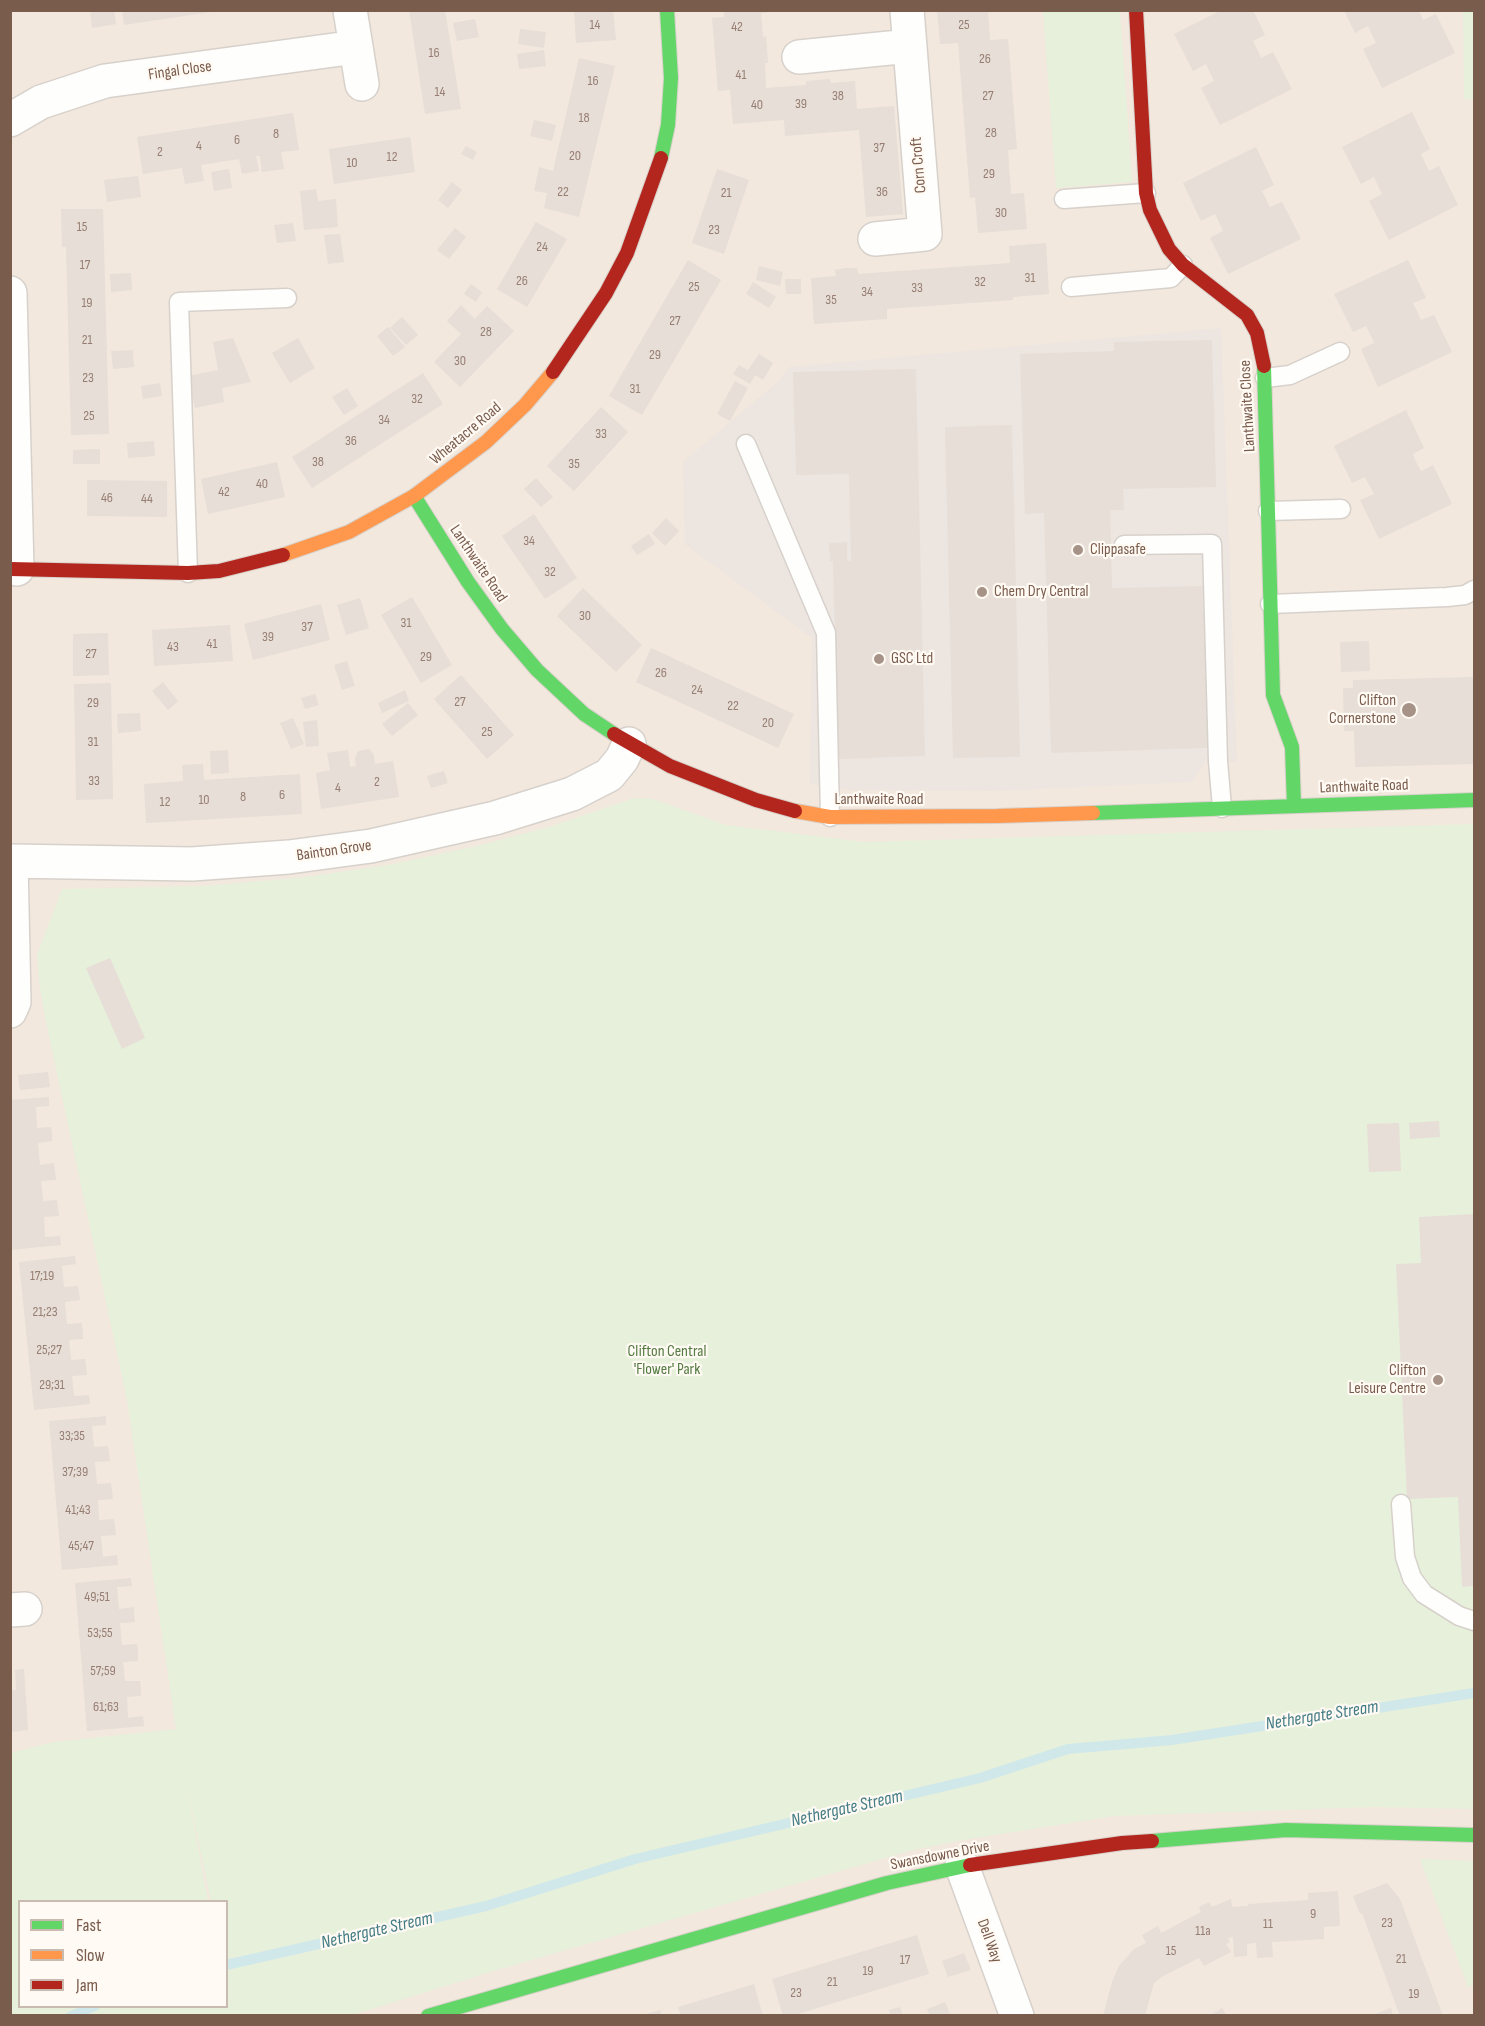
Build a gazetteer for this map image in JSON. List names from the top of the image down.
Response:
{
  "streets": {
    "street": [
      "Fingal Close",
      "Corn Croft",
      "Lanthwaite Close",
      "Wheatacre Road",
      "Lanthwaite Road",
      "Bainton Grove",
      "Swansdowne Drive",
      "Dell Way"
    ]
  },
  "crossings": [
    ["Lanthwaite Close", "Lanthwaite Road"],
    ["Wheatacre Road", "Lanthwaite Road"],
    ["Lanthwaite Road", "Bainton Grove"],
    ["Swansdowne Drive", "Dell Way"]
  ],
  "water": ["Nethergate Stream"],
  "parks": ["Clifton Central 'Flower' Park"],
  "places": [
    "Clippasafe",
    "Chem Dry Central",
    "GSC Ltd",
    "Clifton Cornerstone",
    "Clifton Leisure Centre"
  ],
  "house_numbers": [
    "14",
    "25",
    "42",
    "16",
    "26",
    "41",
    "16",
    "14",
    "38",
    "27",
    "39",
    "40",
    "18",
    "28",
    "8",
    "6",
    "4",
    "37",
    "2",
    "20",
    "12",
    "10",
    "29",
    "22",
    "36",
    "21",
    "30",
    "15",
    "23",
    "24",
    "17",
    "31",
    "26",
    "32",
    "25",
    "33",
    "34",
    "35",
    "19",
    "27",
    "28",
    "21",
    "29",
    "30",
    "23",
    "31",
    "32",
    "25",
    "34",
    "33",
    "36",
    "38",
    "35",
    "40",
    "42",
    "46",
    "44",
    "34",
    "32",
    "30",
    "31",
    "37",
    "39",
    "41",
    "43",
    "27",
    "29",
    "26",
    "24",
    "27",
    "29",
    "22",
    "20",
    "25",
    "31",
    "33",
    "2",
    "4",
    "6",
    "8",
    "10",
    "12",
    "17;19",
    "21;23",
    "25;27",
    "29;31",
    "33;35",
    "37;39",
    "41;43",
    "45;47",
    "49;51",
    "53;55",
    "57;59",
    "61;63",
    "9",
    "23",
    "11",
    "11a",
    "15",
    "21",
    "17",
    "19",
    "21",
    "23",
    "19"
  ],
  "legend": ["Fast", "Slow", "Jam"]
}
